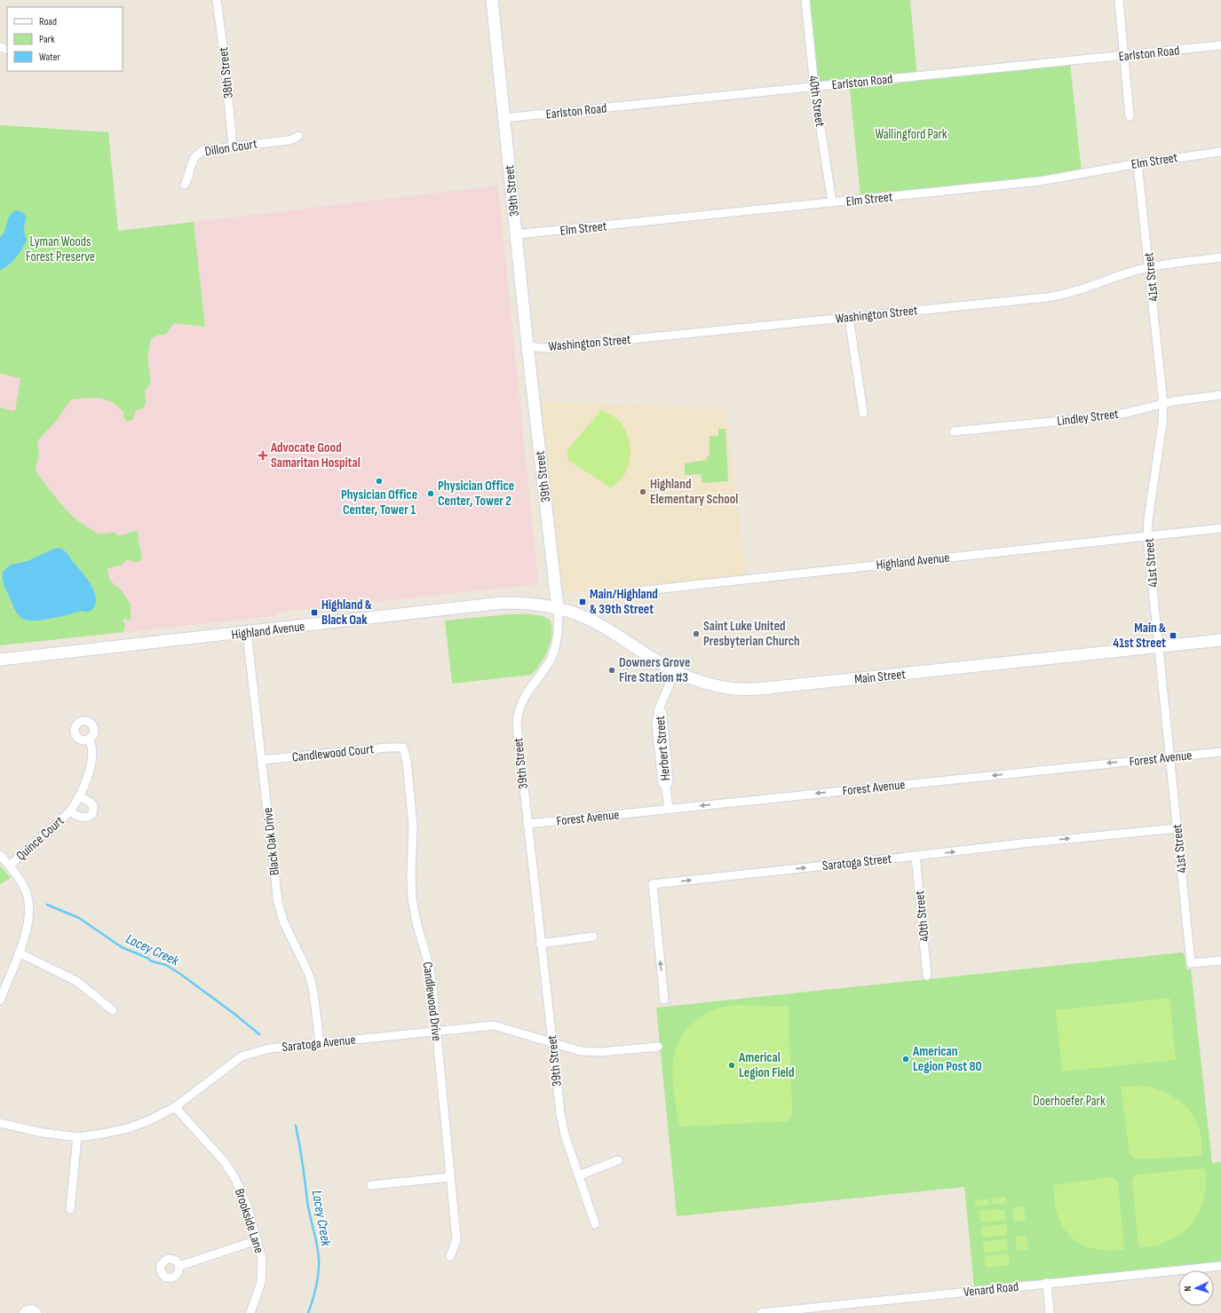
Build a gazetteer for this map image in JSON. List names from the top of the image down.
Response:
{
  "streets": {
    "main road": ["39th Street", "Highland Avenue", "Main Street"],
    "street": [
      "Earlston Road",
      "38th Street",
      "40th Street",
      "Dillon Court",
      "Elm Street",
      "41st Street",
      "Washington Street",
      "Lindley Street",
      "Herbert Street",
      "Candlewood Court",
      "Forest Avenue",
      "Quince Court",
      "Black Oak Drive",
      "Saratoga Street",
      "Candlewood Drive",
      "Saratoga Avenue",
      "Brookside Lane",
      "Venard Road"
    ]
  },
  "crossings": [
    ["Earlston Road", "40th Street"],
    ["Earlston Road", "39th Street"],
    ["38th Street", "Dillon Court"],
    ["40th Street", "Elm Street"],
    ["40th Street", "Saratoga Street"],
    ["Elm Street", "39th Street"],
    ["Elm Street", "41st Street"],
    ["39th Street", "Washington Street"],
    ["39th Street", "Highland Avenue"],
    ["39th Street", "Main Street"],
    ["39th Street", "Forest Avenue"],
    ["39th Street", "Saratoga Avenue"],
    ["41st Street", "Washington Street"],
    ["41st Street", "Lindley Street"],
    ["41st Street", "Highland Avenue"],
    ["41st Street", "Main Street"],
    ["41st Street", "Forest Avenue"],
    ["41st Street", "Saratoga Street"],
    ["Highland Avenue", "Main Street"],
    ["Highland Avenue", "Black Oak Drive"],
    ["Main Street", "Herbert Street"],
    ["Herbert Street", "Forest Avenue"],
    ["Candlewood Court", "Black Oak Drive"],
    ["Candlewood Court", "Candlewood Drive"],
    ["Black Oak Drive", "Saratoga Avenue"],
    ["Candlewood Drive", "Saratoga Avenue"],
    ["Saratoga Avenue", "Brookside Lane"]
  ],
  "one_way": ["Forest Avenue", "Saratoga Street"],
  "water": ["Lacey Creek"],
  "parks": ["Wallingford Park", "Lyman Woods Forest Preserve", "Doerhoefer Park"],
  "places": {
    "health": ["Advocate Good Samaritan Hospital"],
    "other": [
      "Physician Office Center, Tower 1",
      "Highland Elementary School",
      "Physician Office Center, Tower 2",
      "Saint Luke United Presbyterian Church",
      "Downers Grove Fire Station #3",
      "American Legion Post 80",
      "Americal Legion Field"
    ],
    "transit": ["Main/Highland & 39th Street", "Highland & Black Oak", "Main & 41st Street"]
  },
  "legend": ["Road", "Park", "Water"],
  "north": "left"
}
